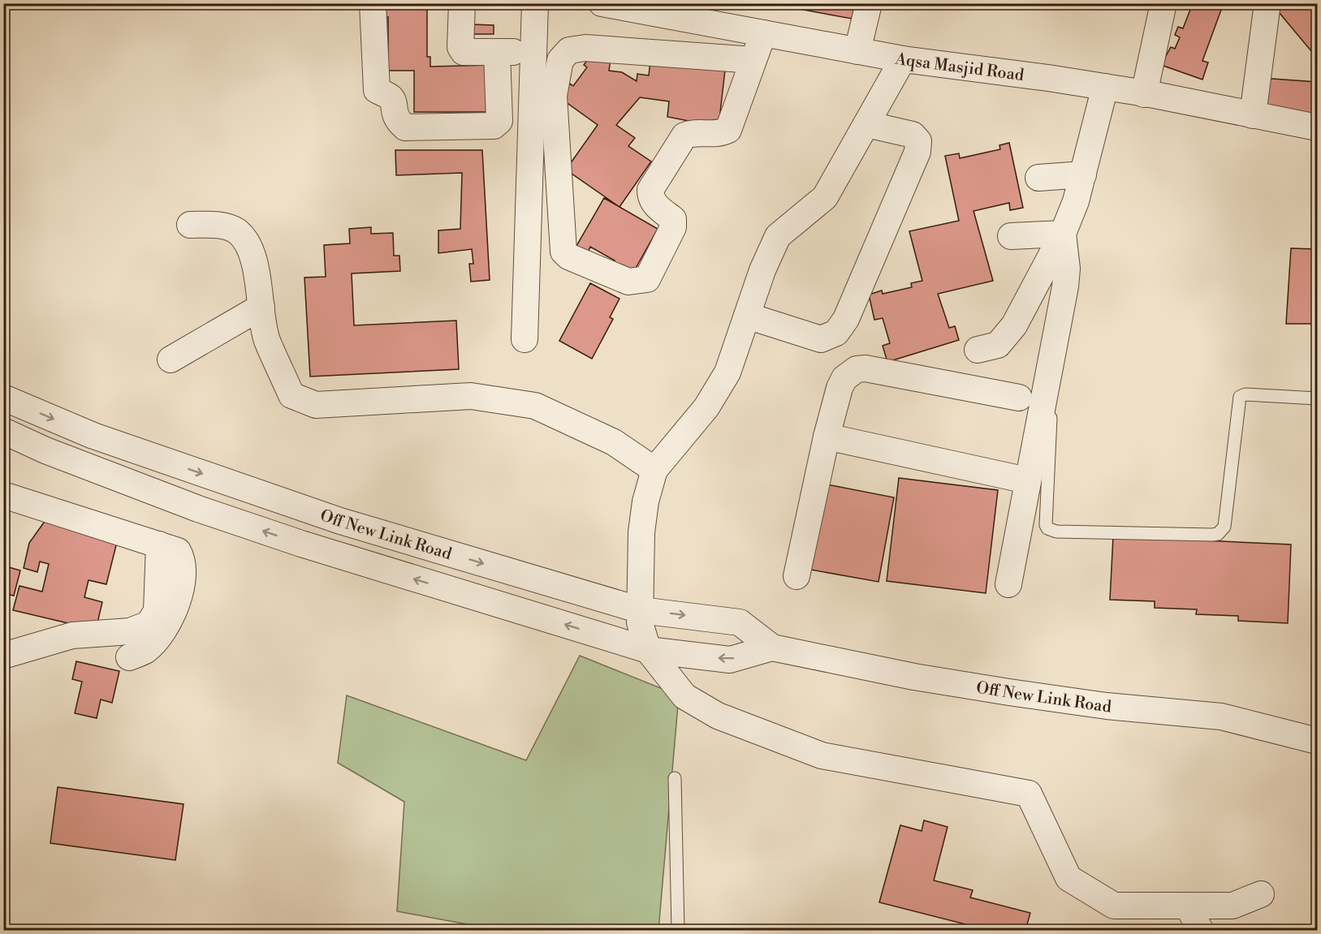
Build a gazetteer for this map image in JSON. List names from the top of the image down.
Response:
{
  "streets": {
    "street": ["Aqsa Masjid Road", "Off New Link Road"]
  }
}
